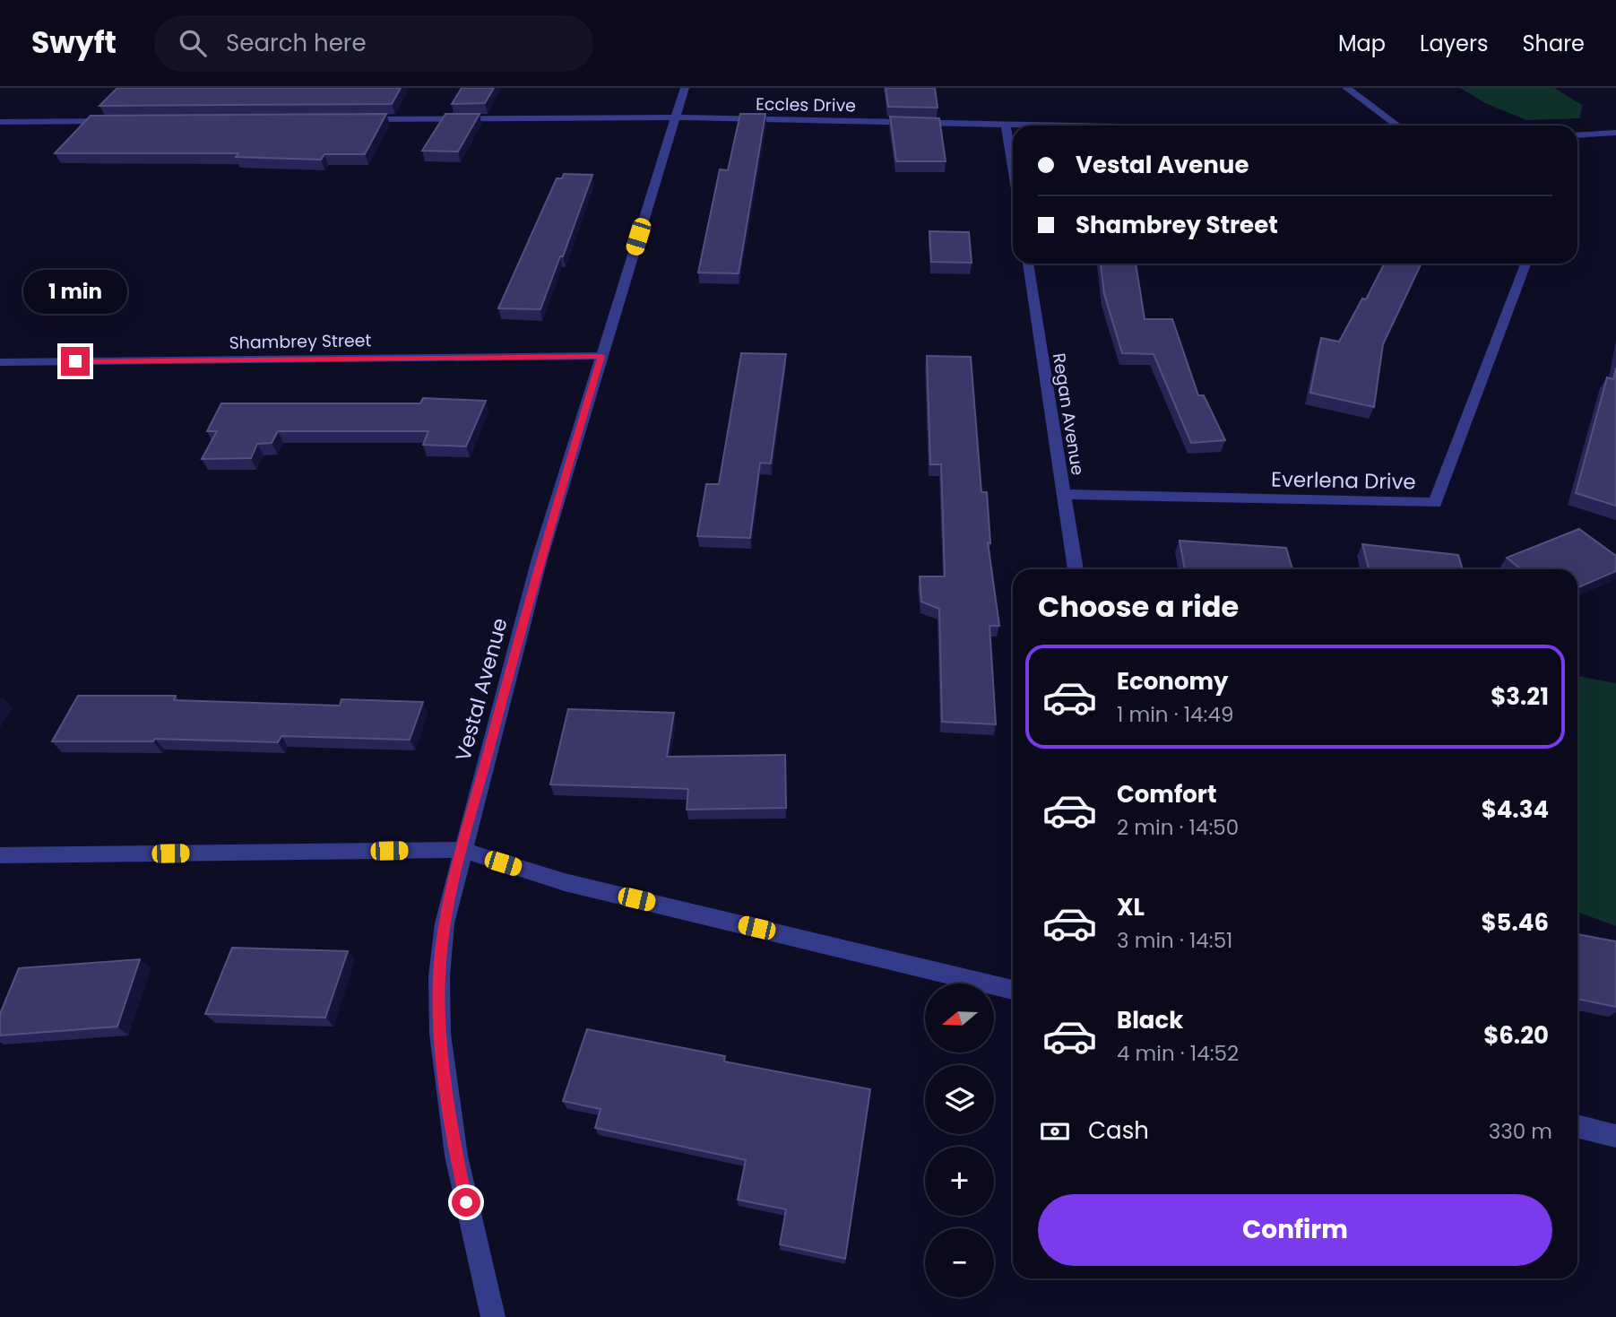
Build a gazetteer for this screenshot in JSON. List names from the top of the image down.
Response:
{
  "streets": {
    "street": [
      "Eccles Drive",
      "Shambrey Street",
      "Regan Avenue",
      "Everlena Drive",
      "Vestal Avenue"
    ]
  },
  "crossings": [
    ["Eccles Drive", "Vestal Avenue"],
    ["Shambrey Street", "Vestal Avenue"],
    ["Regan Avenue", "Everlena Drive"]
  ],
  "north": "left",
  "page": {
    "header": "Swyft",
    "search": "Search here",
    "nav": ["Map", "Layers", "Share"],
    "banner": ["Vestal Avenue", "Shambrey Street"],
    "bubble": "1 min",
    "heading": "Choose a ride",
    "list": [
      {
        "name": "Economy",
        "note": "1 min · 14:49",
        "value": "$3.21"
      },
      {
        "name": "Comfort",
        "note": "2 min · 14:50",
        "value": "$4.34"
      },
      {
        "name": "XL",
        "note": "3 min · 14:51",
        "value": "$5.46"
      },
      {
        "name": "Black",
        "note": "4 min · 14:52",
        "value": "$6.20"
      }
    ],
    "map_buttons": ["+", "−"],
    "pay": ["Cash", "330 m"],
    "buttons": "Confirm"
  }
}
